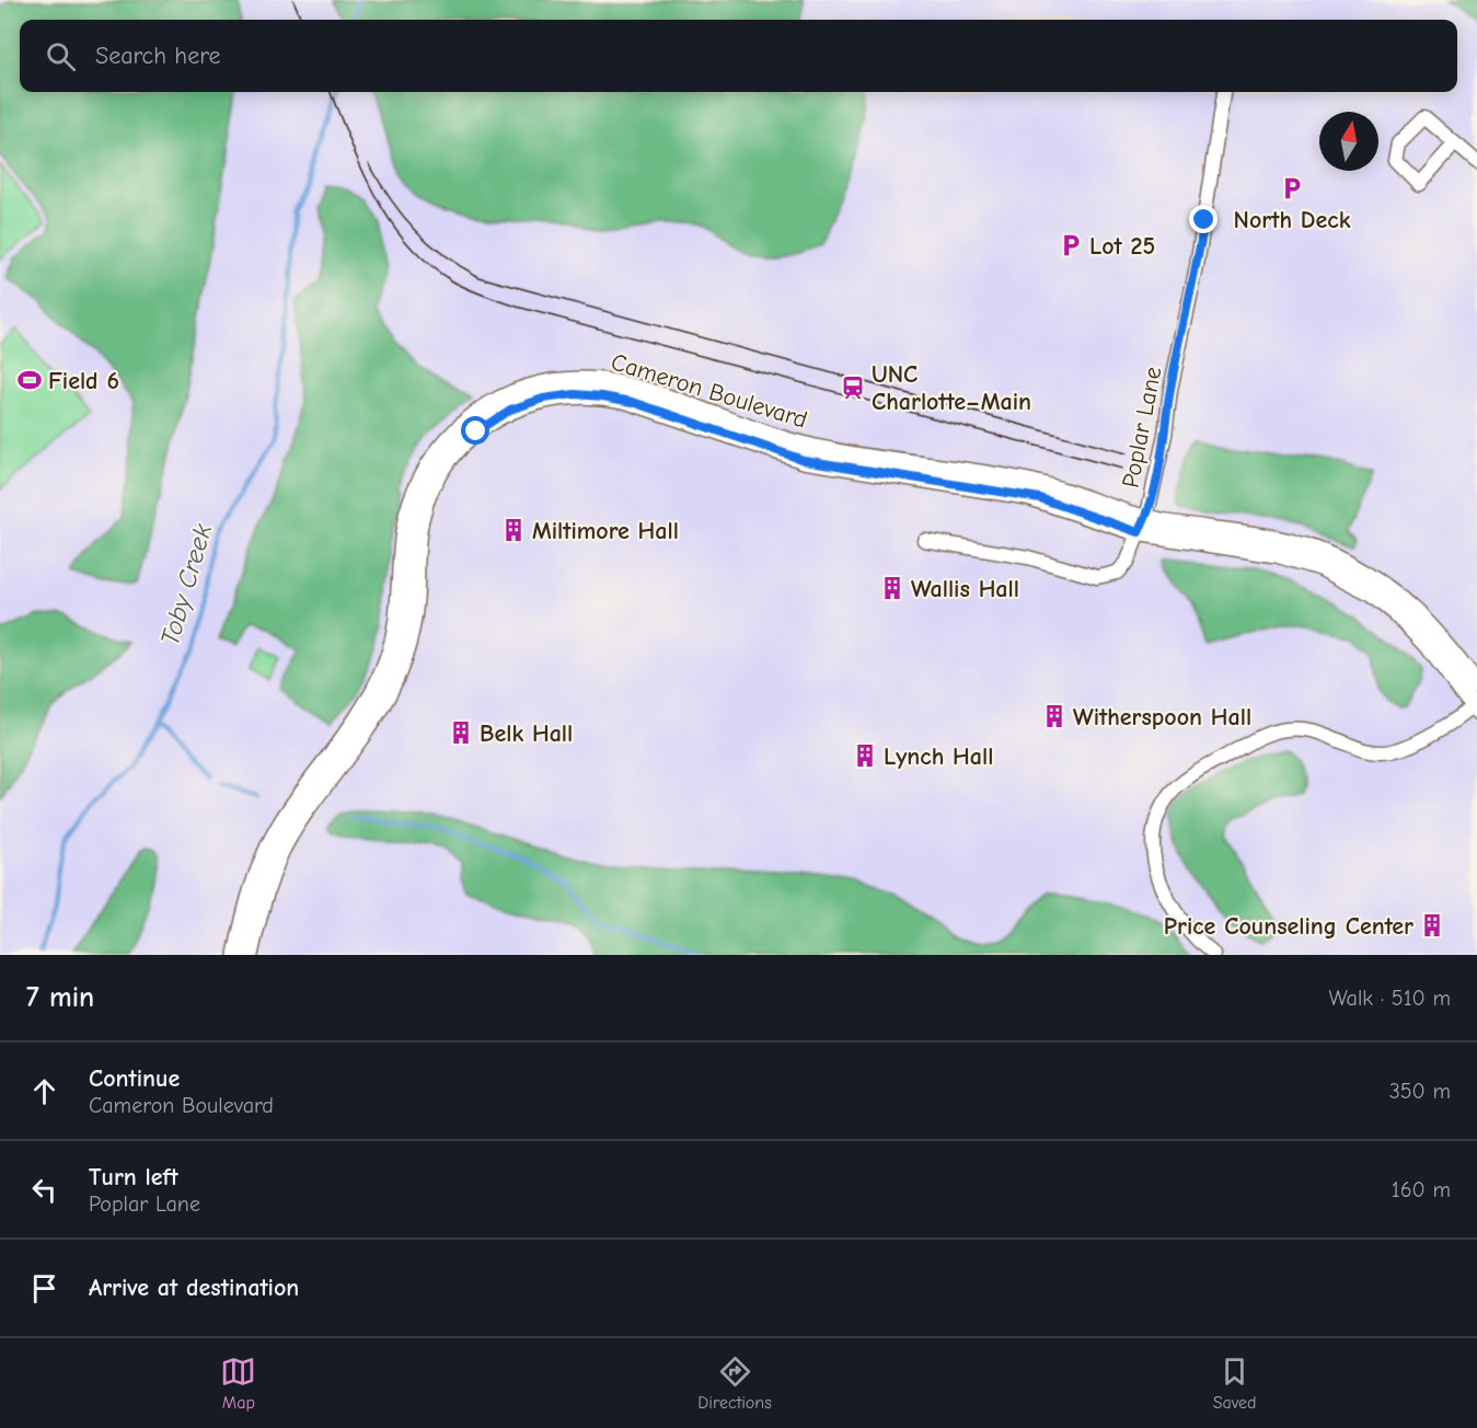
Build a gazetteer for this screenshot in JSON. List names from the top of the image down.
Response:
{
  "streets": {
    "street": ["Cameron Boulevard", "Poplar Lane"]
  },
  "crossings": [
    ["Cameron Boulevard", "Poplar Lane"]
  ],
  "water": ["Toby Creek"],
  "places": {
    "parking": ["North Deck", "Lot 25"],
    "sports": ["Field 6"],
    "station": ["UNC Charlotte–Main"],
    "building": [
      "Miltimore Hall",
      "Wallis Hall",
      "Witherspoon Hall",
      "Belk Hall",
      "Lynch Hall",
      "Price Counseling Center"
    ]
  },
  "north": "top",
  "page": {
    "search": "Search here",
    "heading": ["7 min", "Walk · 510 m"],
    "list": [
      ["Continue", "Cameron Boulevard", "350 m"],
      ["Turn left", "Poplar Lane", "160 m"],
      "Arrive at destination"
    ],
    "nav": ["Map", "Directions", "Saved"]
  }
}
